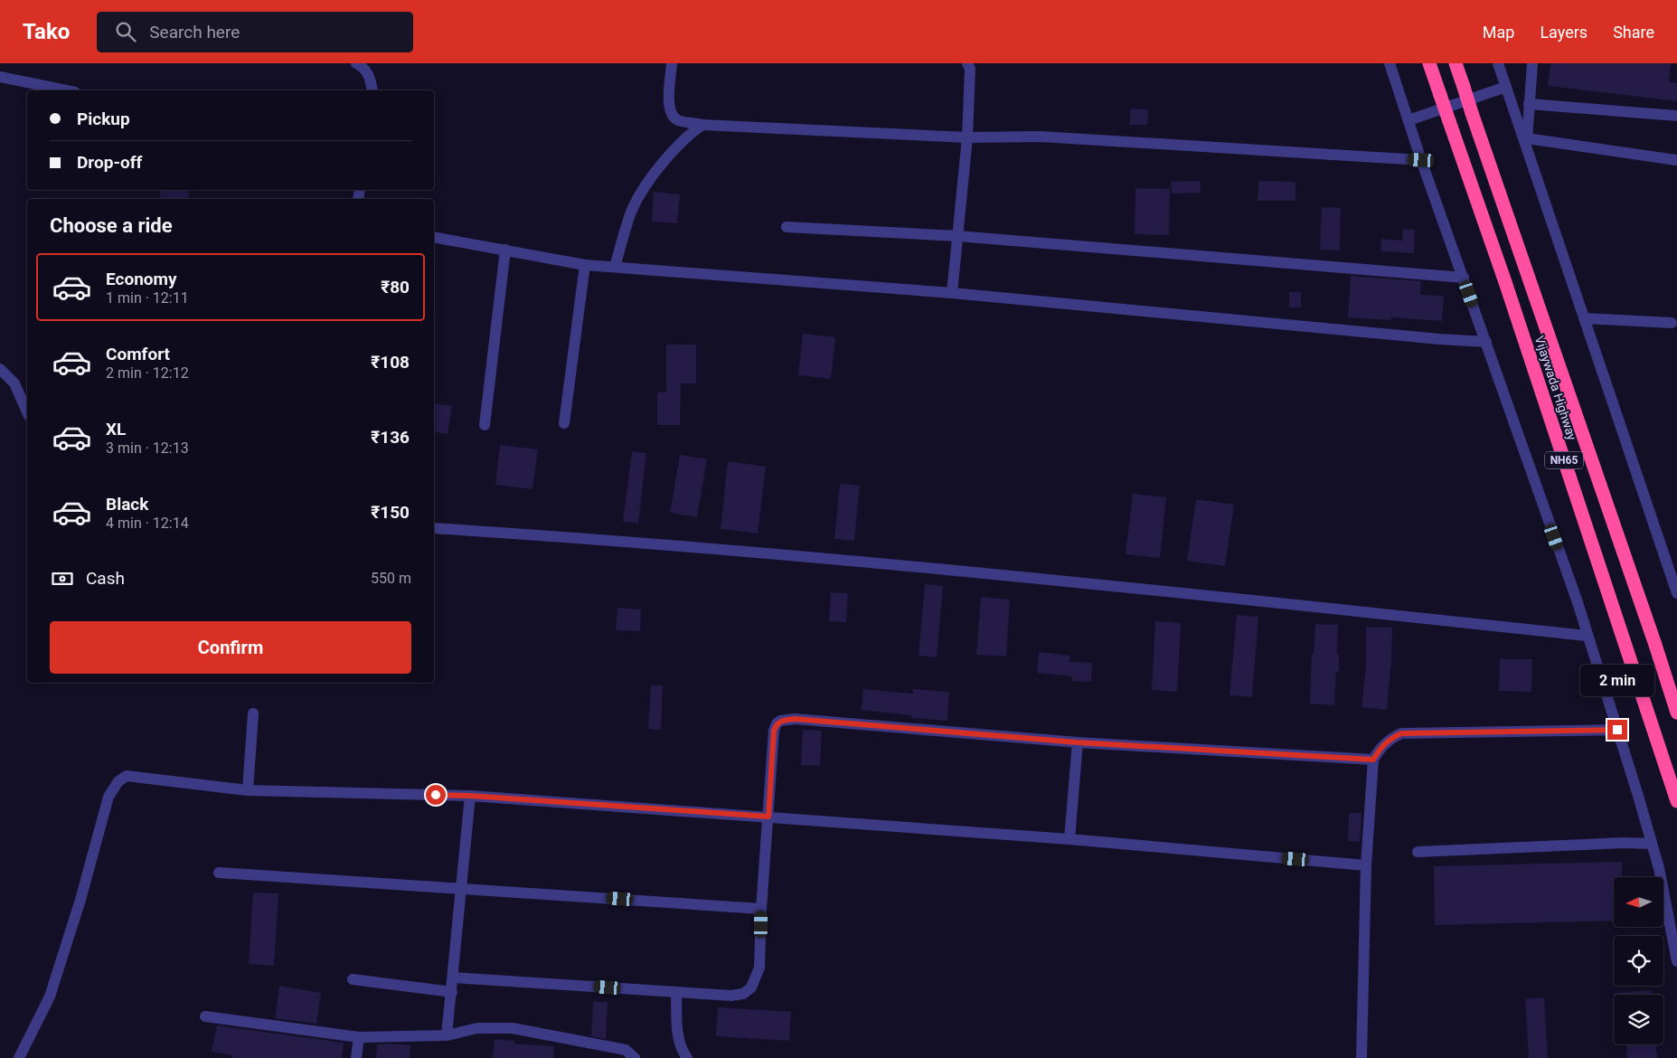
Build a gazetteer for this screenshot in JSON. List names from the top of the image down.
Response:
{
  "streets": {
    "highway": ["Vijaywada Highway", "NH65"]
  },
  "north": "left",
  "page": {
    "header": "Tako",
    "search": "Search here",
    "nav": ["Map", "Layers", "Share"],
    "banner": ["Pickup", "Drop-off"],
    "heading": "Choose a ride",
    "list": [
      {
        "name": "Economy",
        "note": "1 min · 12:11",
        "value": "₹80"
      },
      {
        "name": "Comfort",
        "note": "2 min · 12:12",
        "value": "₹108"
      },
      {
        "name": "XL",
        "note": "3 min · 12:13",
        "value": "₹136"
      },
      {
        "name": "Black",
        "note": "4 min · 12:14",
        "value": "₹150"
      }
    ],
    "pay": ["Cash", "550 m"],
    "buttons": "Confirm",
    "bubble": "2 min"
  }
}
